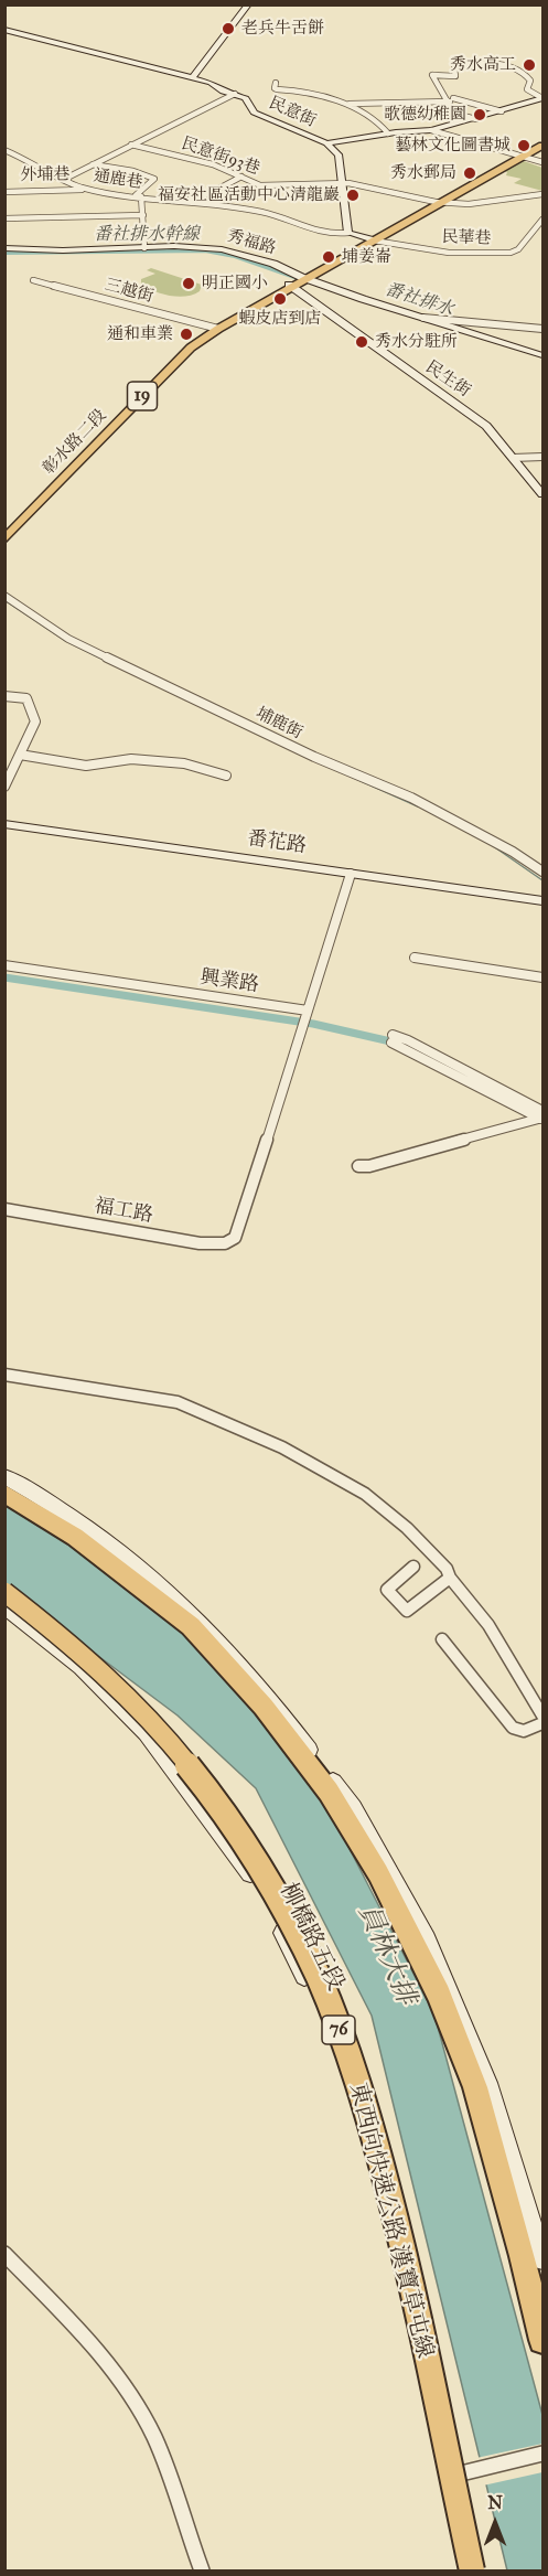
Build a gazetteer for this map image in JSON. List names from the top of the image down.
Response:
{
  "streets": {
    "highway": ["76", "東西向快速公路 漢寶草屯線"],
    "main road": ["19", "彰水路二段"],
    "street": [
      "民意街",
      "民意街93巷",
      "外埔巷",
      "通鹿巷",
      "民華巷",
      "秀福路",
      "三越街",
      "民生街",
      "埔鹿街",
      "番花路",
      "興業路",
      "福工路",
      "柳橋路五段"
    ]
  },
  "crossings": [
    ["民意街", "民意街93巷"],
    ["民意街", "通鹿巷"],
    ["民意街93巷", "彰水路二段"],
    ["外埔巷", "通鹿巷"],
    ["民華巷", "彰水路二段"],
    ["秀福路", "民生街"],
    ["秀福路", "彰水路二段"],
    ["三越街", "彰水路二段"],
    ["民生街", "彰水路二段"],
    ["興業路", "福工路"]
  ],
  "water": ["番社排水幹線", "番社排水", "員林大排"],
  "places": [
    "老兵牛舌餅",
    "秀水高工",
    "歌德幼稚園",
    "藝林文化圖書城",
    "秀水郵局",
    "福安社區活動中心清龍巖",
    "埔姜崙",
    "明正國小",
    "蝦皮店到店",
    "通和車業",
    "秀水分駐所"
  ],
  "north": "top"
}
